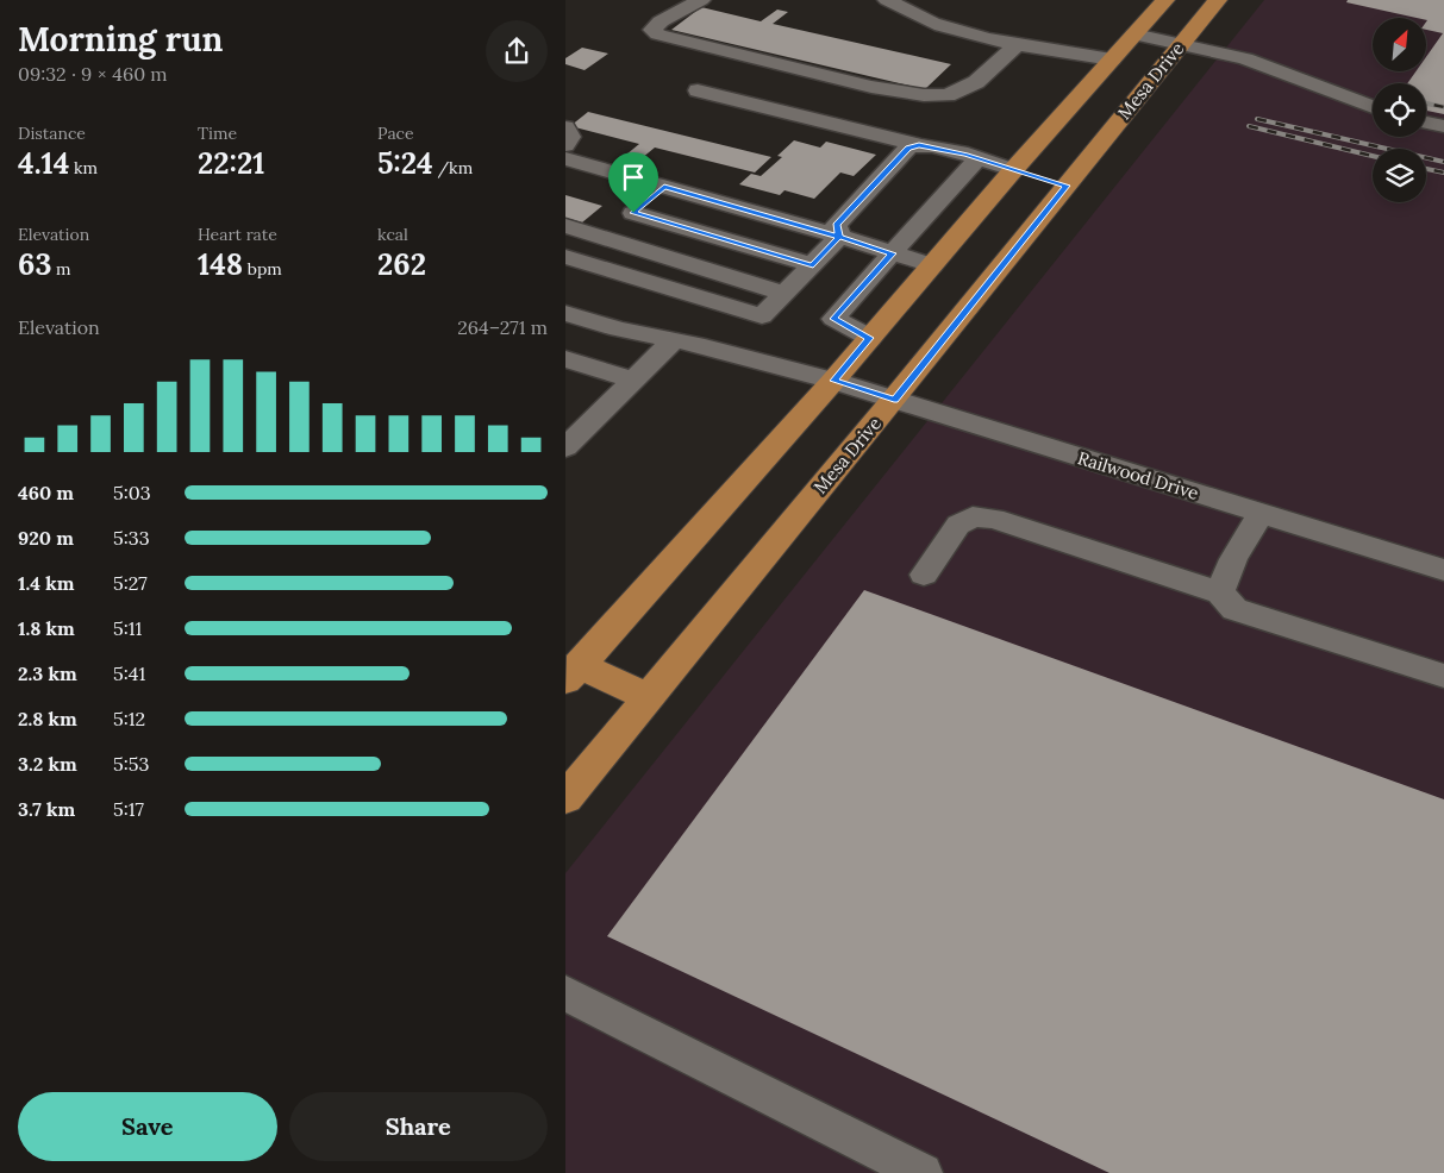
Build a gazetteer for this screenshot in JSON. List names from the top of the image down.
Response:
{
  "streets": {
    "main road": ["Mesa Drive"],
    "street": ["Railwood Drive"]
  },
  "crossings": [
    ["Mesa Drive", "Railwood Drive"]
  ],
  "north": "top right",
  "page": {
    "heading": ["Morning run", "09:32 · 9 × 460 m"],
    "stats": [
      ["Distance", "4.14 km"],
      ["Time", "22:21"],
      ["Pace", "5:24 /km"],
      ["Elevation", "63 m"],
      ["Heart rate", "148 bpm"],
      ["kcal", "262"]
    ],
    "chart": ["Elevation", "264–271 m"],
    "list": [
      {
        "name": "460 m",
        "note": "5:03"
      },
      {
        "name": "920 m",
        "note": "5:33"
      },
      {
        "name": "1.4 km",
        "note": "5:27"
      },
      {
        "name": "1.8 km",
        "note": "5:11"
      },
      {
        "name": "2.3 km",
        "note": "5:41"
      },
      {
        "name": "2.8 km",
        "note": "5:12"
      },
      {
        "name": "3.2 km",
        "note": "5:53"
      },
      {
        "name": "3.7 km",
        "note": "5:17"
      }
    ],
    "buttons": ["Save", "Share"]
  }
}
